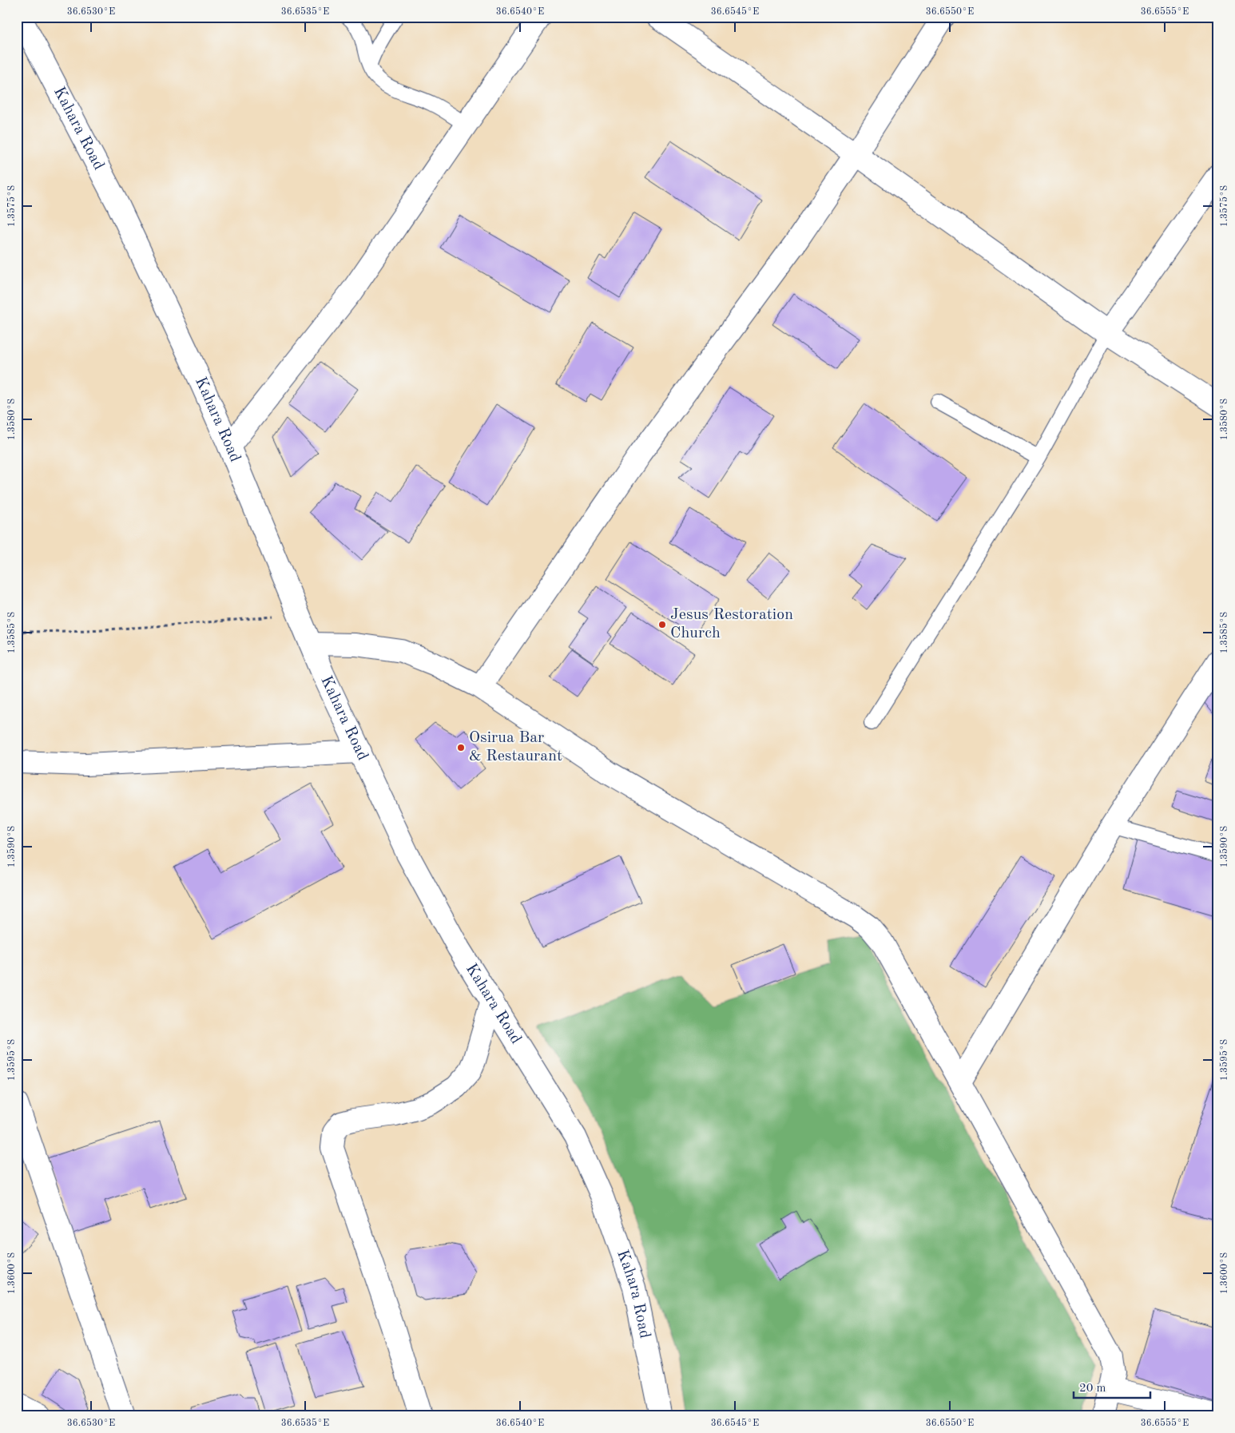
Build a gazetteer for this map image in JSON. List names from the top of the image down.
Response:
{
  "streets": {
    "street": ["Kahara Road"]
  },
  "places": ["Jesus Restoration Church", "Osirua Bar & Restaurant"],
  "scale_bar": "20 m",
  "coordinates": [
    "36.6530°E",
    "36.6535°E",
    "36.6540°E",
    "36.6545°E",
    "36.6550°E",
    "36.6555°E",
    "1.3575°S",
    "1.3580°S",
    "1.3585°S",
    "1.3590°S",
    "1.3595°S",
    "1.3600°S"
  ]
}
